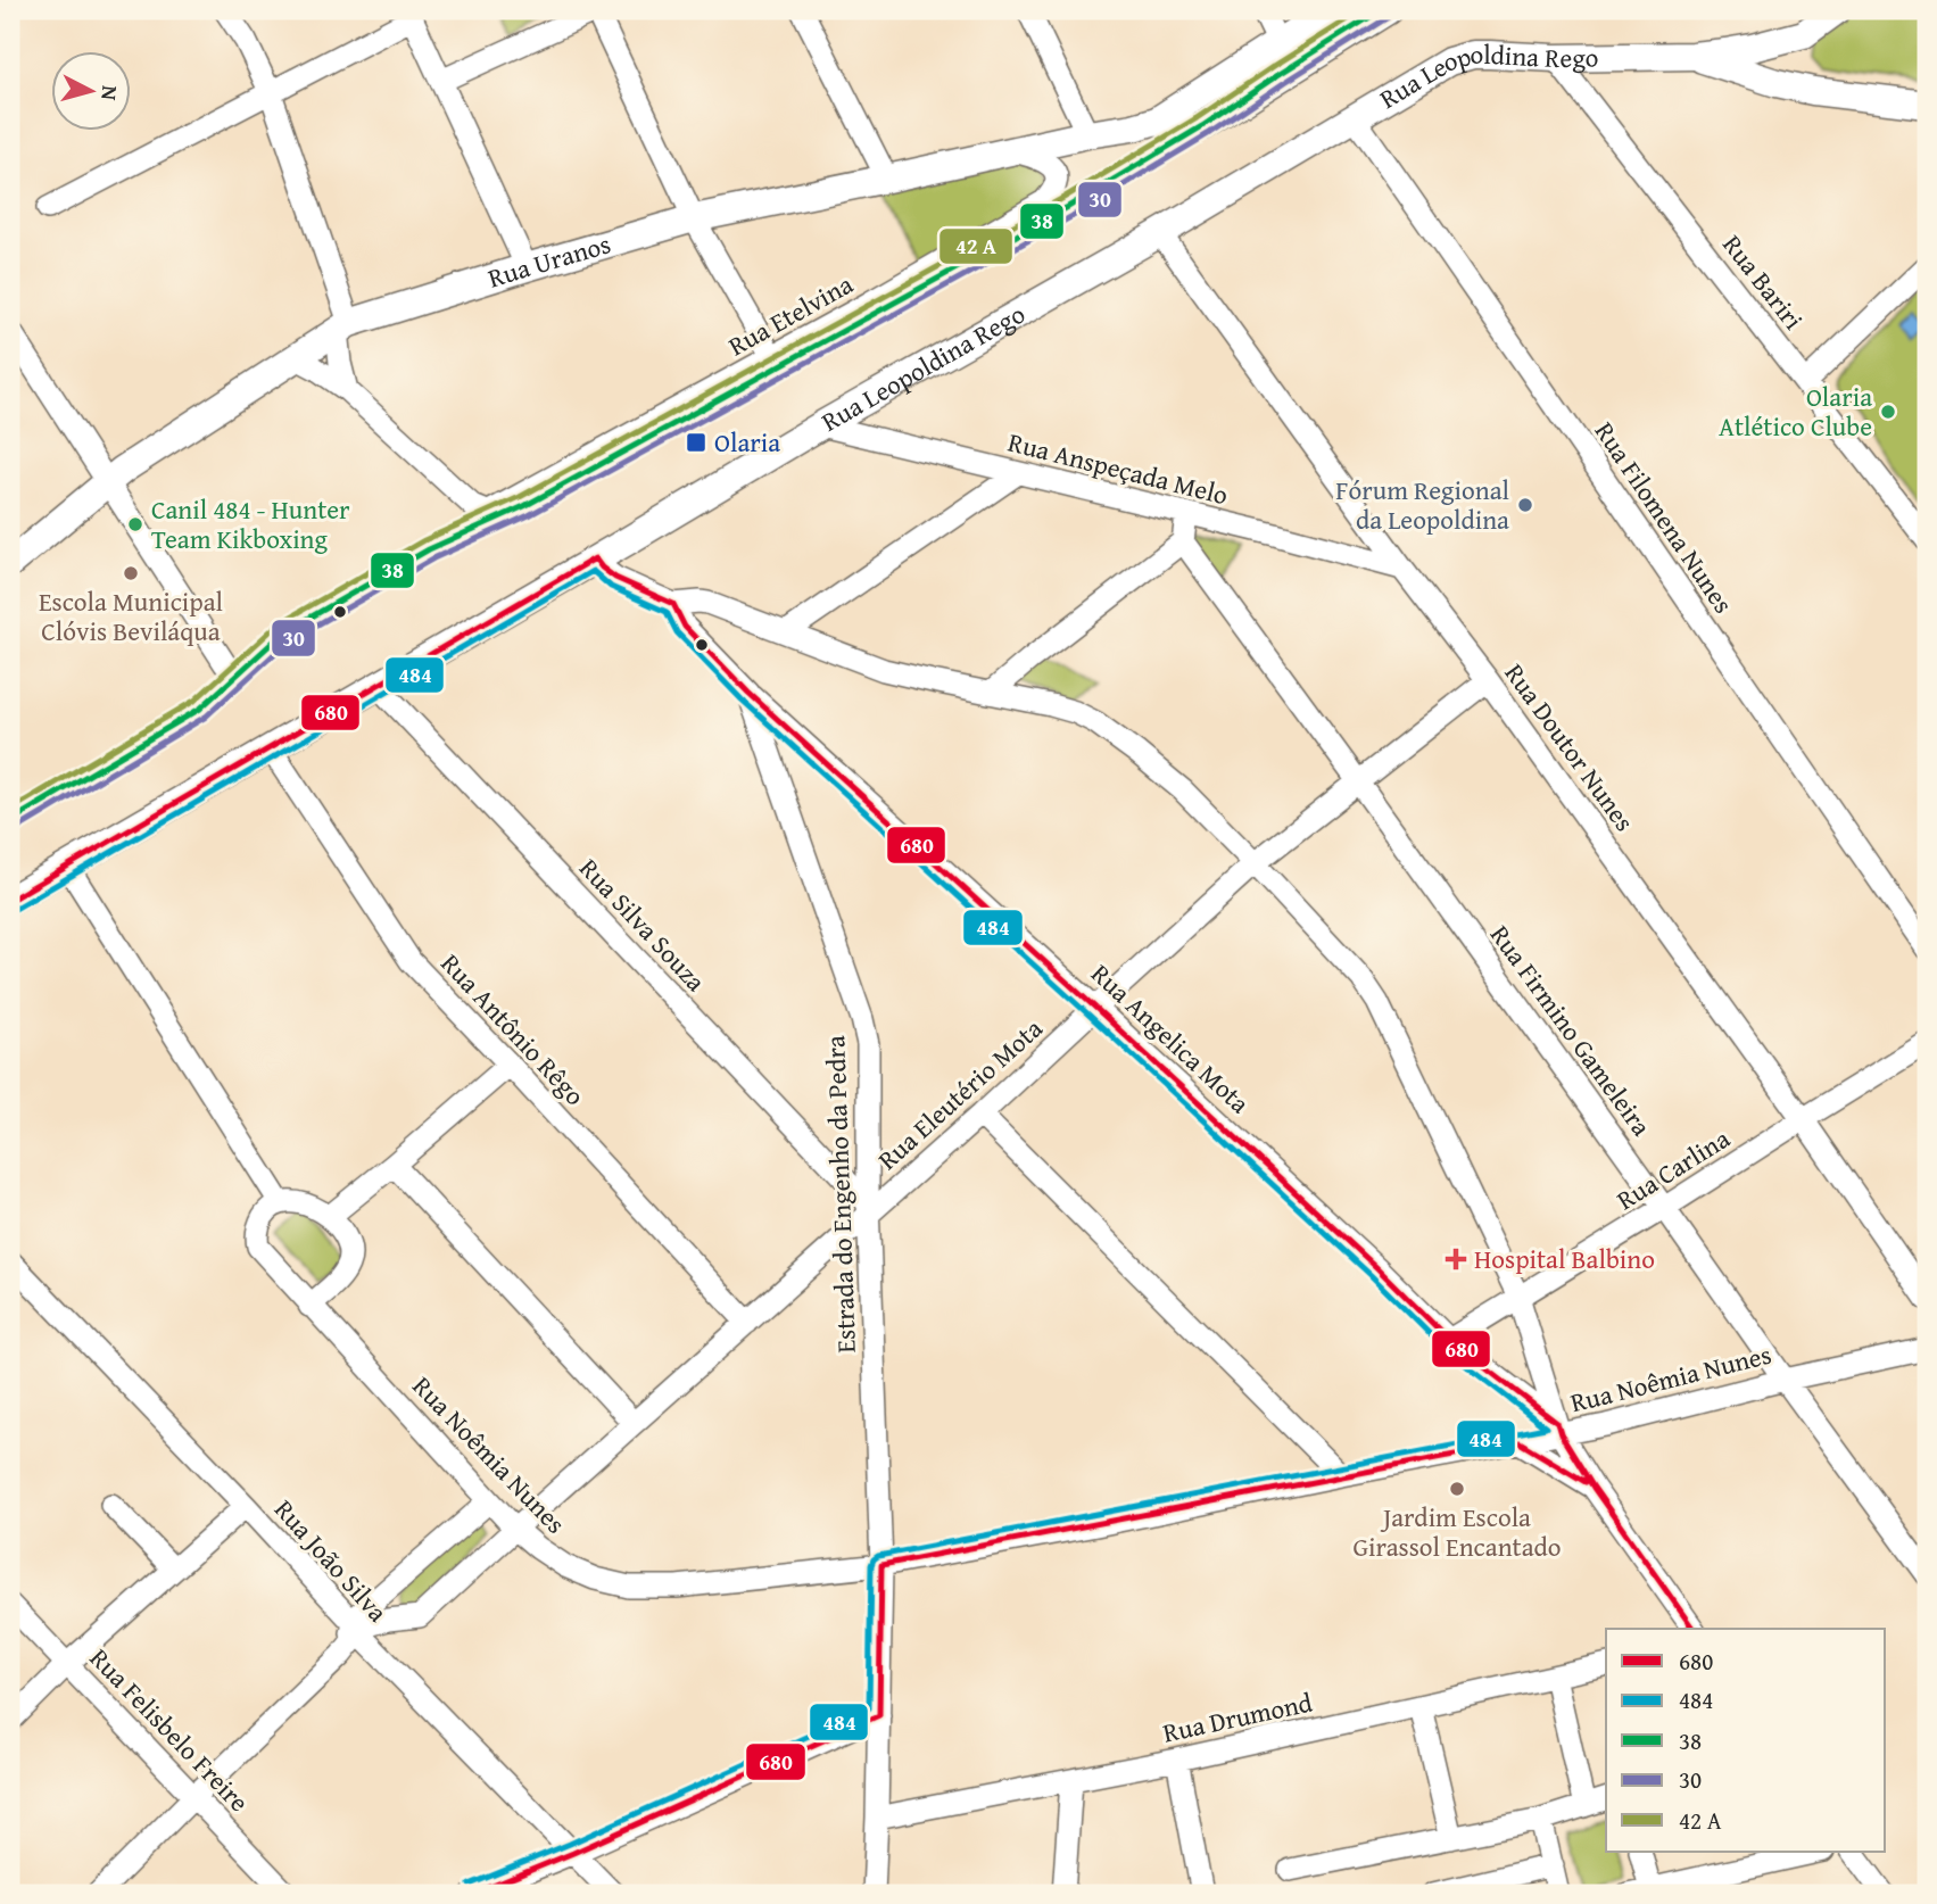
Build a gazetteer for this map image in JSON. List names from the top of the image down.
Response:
{
  "streets": {
    "main road": ["Rua Leopoldina Rego", "Rua Uranos"],
    "street": [
      "Rua Bariri",
      "Rua Etelvina",
      "Rua Anspeçada Melo",
      "Rua Filomena Nunes",
      "Rua Doutor Nunes",
      "Rua Silva Souza",
      "Rua Antônio Rêgo",
      "Rua Firmino Gameleira",
      "Rua Angelica Mota",
      "Rua Eleutério Mota",
      "Rua Carlina",
      "Estrada do Engenho da Pedra",
      "Rua Noêmia Nunes",
      "Rua João Silva",
      "Rua Drumond",
      "Rua Felisbelo Freire"
    ]
  },
  "crossings": [
    ["Rua Leopoldina Rego", "Rua Bariri"],
    ["Rua Leopoldina Rego", "Rua Anspeçada Melo"],
    ["Rua Leopoldina Rego", "Rua Filomena Nunes"],
    ["Rua Leopoldina Rego", "Rua Doutor Nunes"],
    ["Rua Leopoldina Rego", "Rua Silva Souza"],
    ["Rua Leopoldina Rego", "Rua Antônio Rêgo"],
    ["Rua Uranos", "Rua Etelvina"],
    ["Rua Anspeçada Melo", "Rua Doutor Nunes"],
    ["Rua Doutor Nunes", "Rua Eleutério Mota"],
    ["Rua Doutor Nunes", "Rua Carlina"],
    ["Rua Silva Souza", "Rua Eleutério Mota"],
    ["Rua Silva Souza", "Estrada do Engenho da Pedra"],
    ["Rua Antônio Rêgo", "Rua Eleutério Mota"],
    ["Rua Firmino Gameleira", "Rua Eleutério Mota"],
    ["Rua Firmino Gameleira", "Rua Carlina"],
    ["Rua Firmino Gameleira", "Rua Noêmia Nunes"],
    ["Rua Angelica Mota", "Rua Eleutério Mota"],
    ["Rua Angelica Mota", "Rua Carlina"],
    ["Rua Angelica Mota", "Estrada do Engenho da Pedra"],
    ["Rua Angelica Mota", "Rua Noêmia Nunes"],
    ["Rua Eleutério Mota", "Estrada do Engenho da Pedra"],
    ["Rua Eleutério Mota", "Rua Noêmia Nunes"],
    ["Rua Eleutério Mota", "Rua João Silva"],
    ["Estrada do Engenho da Pedra", "Rua Noêmia Nunes"],
    ["Estrada do Engenho da Pedra", "Rua Drumond"]
  ],
  "places": {
    "other": [
      "Olaria Atlético Clube",
      "Fórum Regional da Leopoldina",
      "Canil 484 - Hunter Team Kikboxing",
      "Escola Municipal Clóvis Beviláqua",
      "Jardim Escola Girassol Encantado"
    ],
    "transit": ["Olaria"],
    "health": ["Hospital Balbino"]
  },
  "lines": [
    "transit line 38",
    "transit line 30",
    "transit line 680",
    "transit line 484"
  ],
  "legend": [
    "680",
    "484",
    "38",
    "30",
    "42 A"
  ],
  "north": "right"
}
